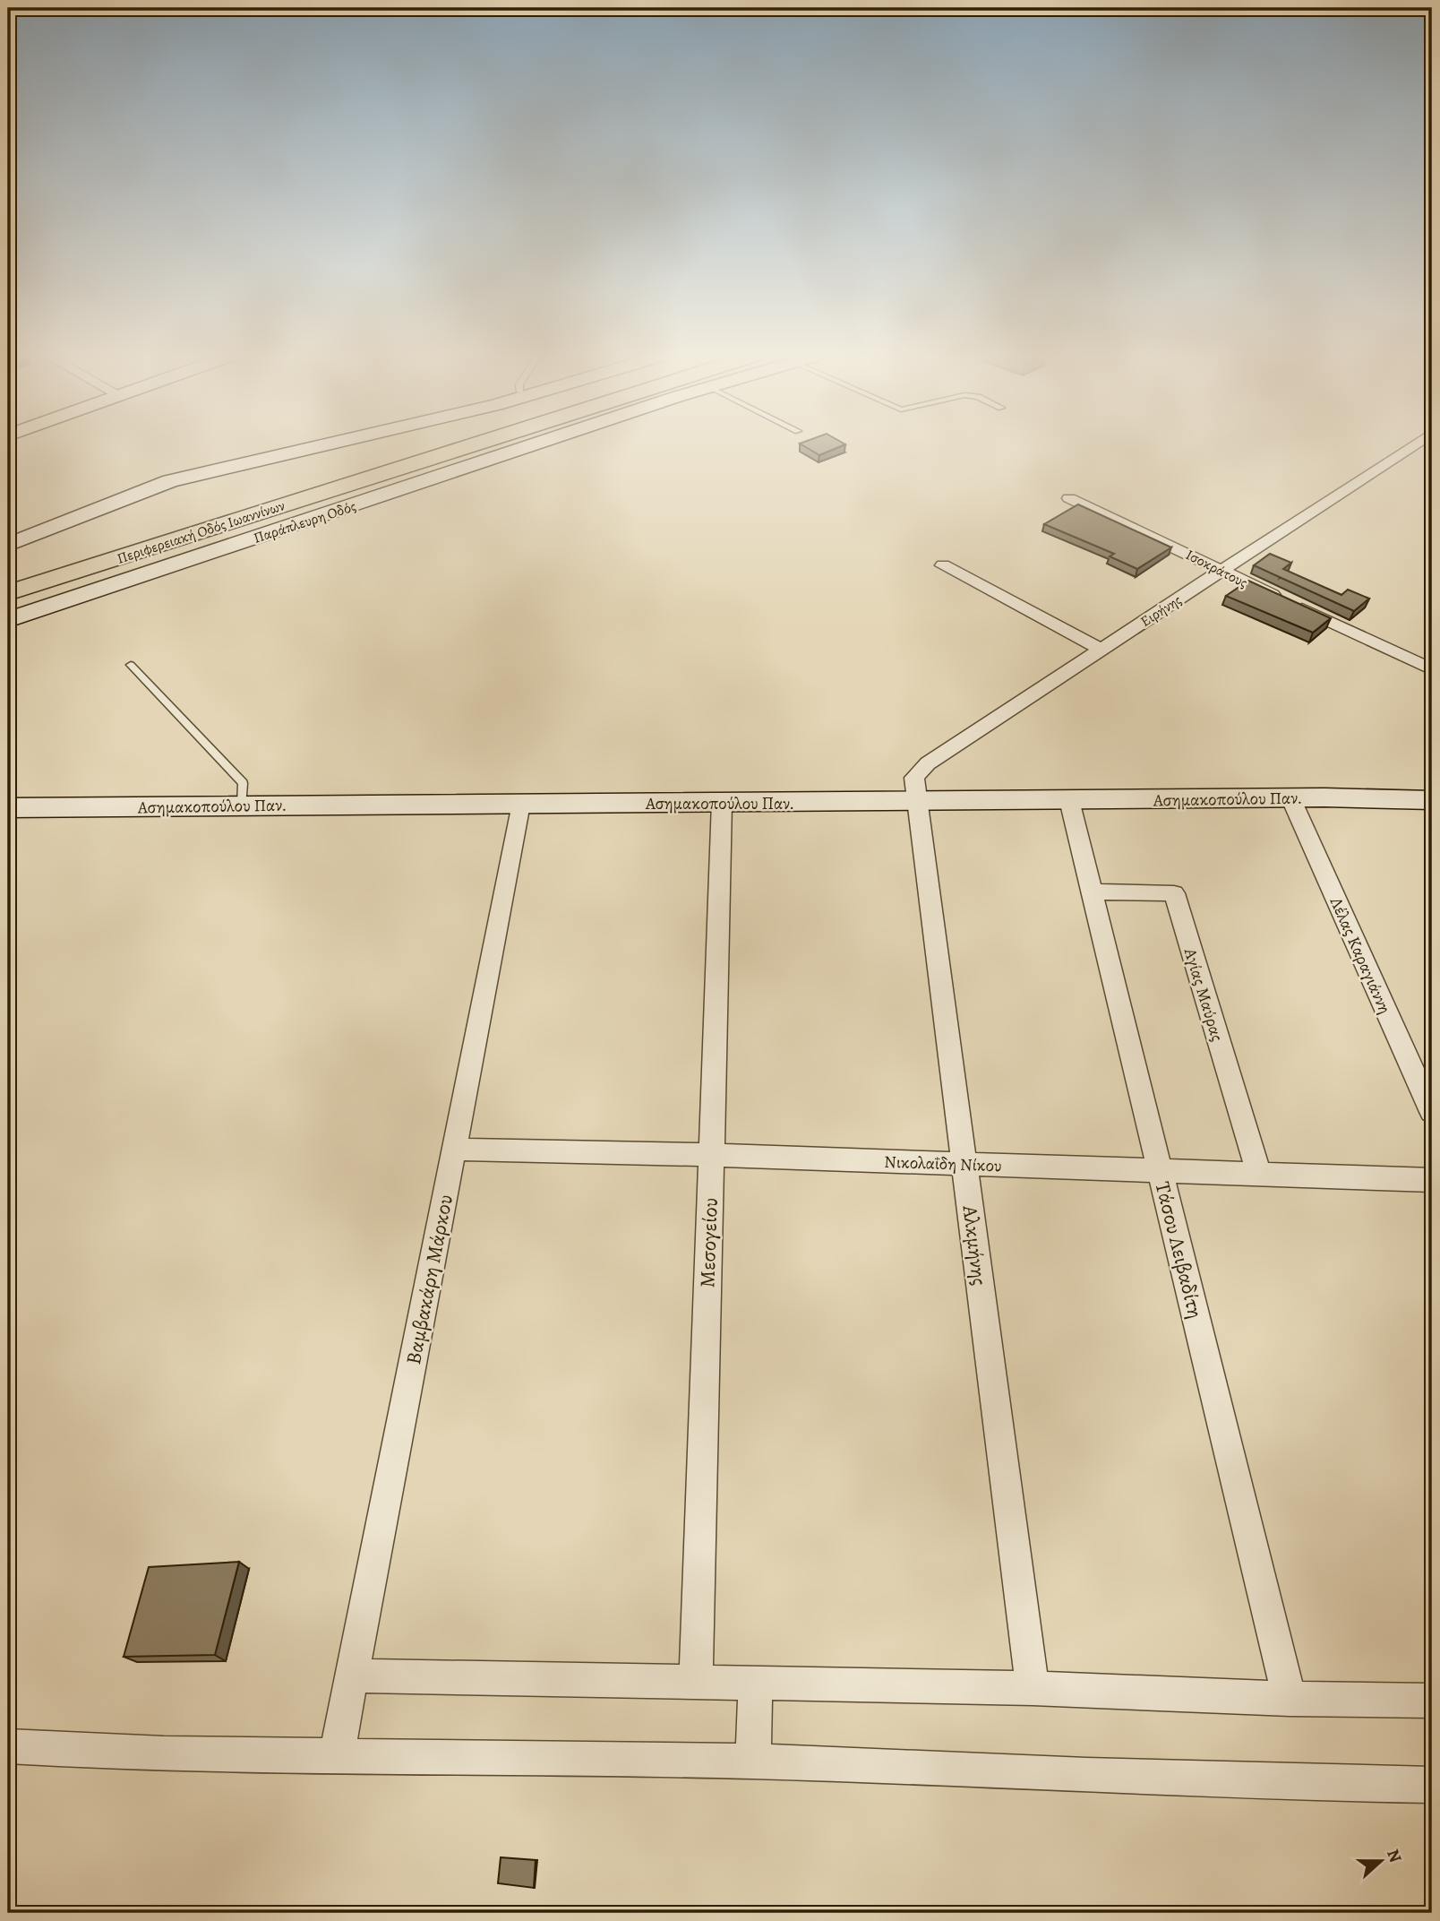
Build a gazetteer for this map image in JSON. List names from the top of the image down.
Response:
{
  "streets": {
    "highway": ["Περιφερειακή Οδός Ιωαννίνων"],
    "street": [
      "Παράπλευρη Οδός",
      "Ισοκράτους",
      "Ειρήνης",
      "Ασημακοπούλου Παν.",
      "Λέλας Καραγιάννη",
      "Αγίας Μαύρας",
      "Νικολαΐδη Νίκου",
      "Μεσογείου",
      "Αλκμήνης",
      "Τάσου Λειβαδίτη",
      "Βαμβακάρη Μάρκου"
    ]
  },
  "crossings": [
    ["Ισοκράτους", "Ειρήνης"],
    ["Ειρήνης", "Ασημακοπούλου Παν."],
    ["Ειρήνης", "Αλκμήνης"],
    ["Ασημακοπούλου Παν.", "Λέλας Καραγιάννη"],
    ["Ασημακοπούλου Παν.", "Μεσογείου"],
    ["Ασημακοπούλου Παν.", "Αλκμήνης"],
    ["Ασημακοπούλου Παν.", "Τάσου Λειβαδίτη"],
    ["Ασημακοπούλου Παν.", "Βαμβακάρη Μάρκου"],
    ["Αγίας Μαύρας", "Νικολαΐδη Νίκου"],
    ["Αγίας Μαύρας", "Τάσου Λειβαδίτη"],
    ["Νικολαΐδη Νίκου", "Μεσογείου"],
    ["Νικολαΐδη Νίκου", "Αλκμήνης"],
    ["Νικολαΐδη Νίκου", "Τάσου Λειβαδίτη"],
    ["Νικολαΐδη Νίκου", "Βαμβακάρη Μάρκου"]
  ],
  "north": "right"
}
